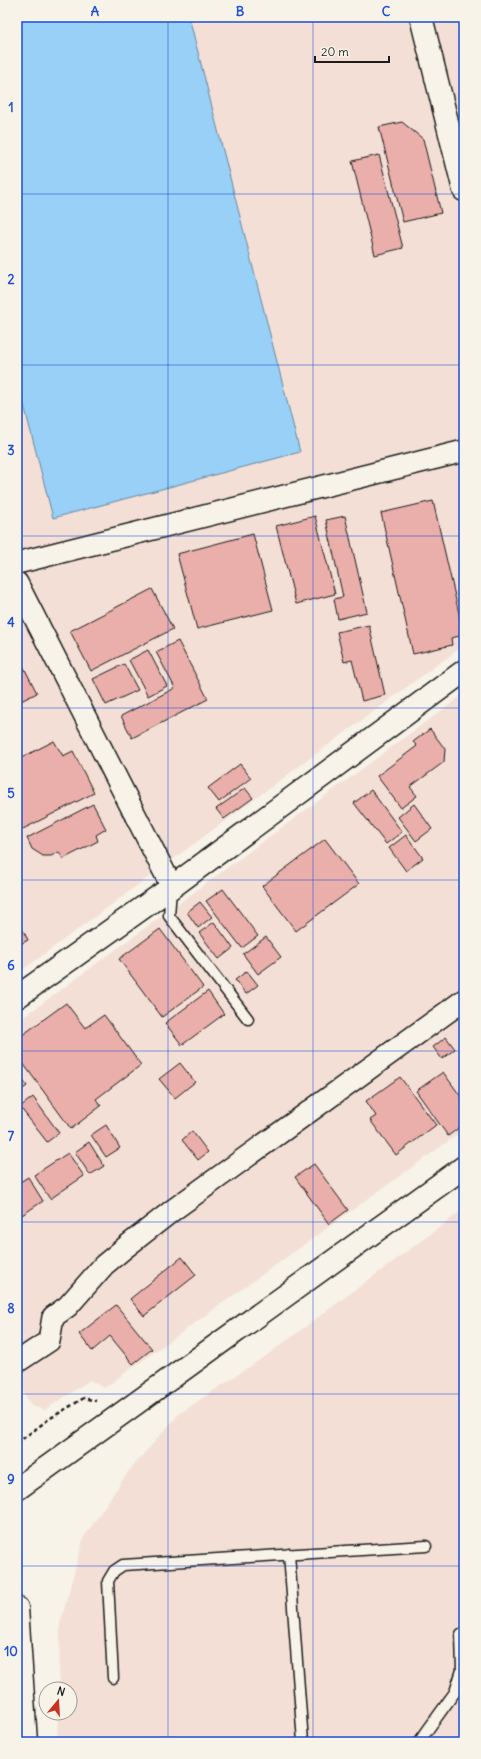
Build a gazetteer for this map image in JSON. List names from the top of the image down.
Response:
{
  "scale_bar": "20 m",
  "north": "top",
  "grid": {
    "columns": ["A", "B", "C"],
    "rows": [
      "1",
      "2",
      "3",
      "4",
      "5",
      "6",
      "7",
      "8",
      "9",
      "10"
    ]
  }
}
